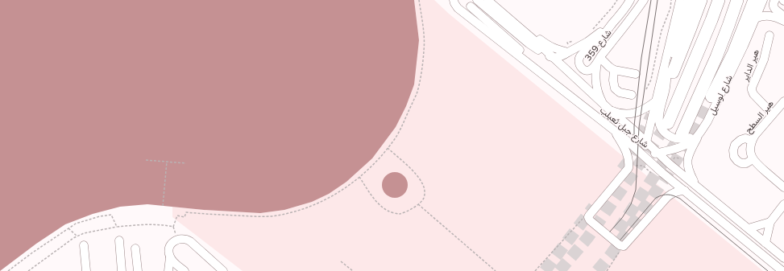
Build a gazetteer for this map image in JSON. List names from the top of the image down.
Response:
{
  "streets": {
    "highway": ["شارع لوسيل"],
    "street": [
      "شارع 359",
      "هير الداير",
      "هير السطح",
      "شارع جبل ثعيلب"
    ]
  },
  "crossings": [
    ["هير الداير", "هير السطح"],
    ["شارع لوسيل", "شارع جبل ثعيلب"]
  ]
}
